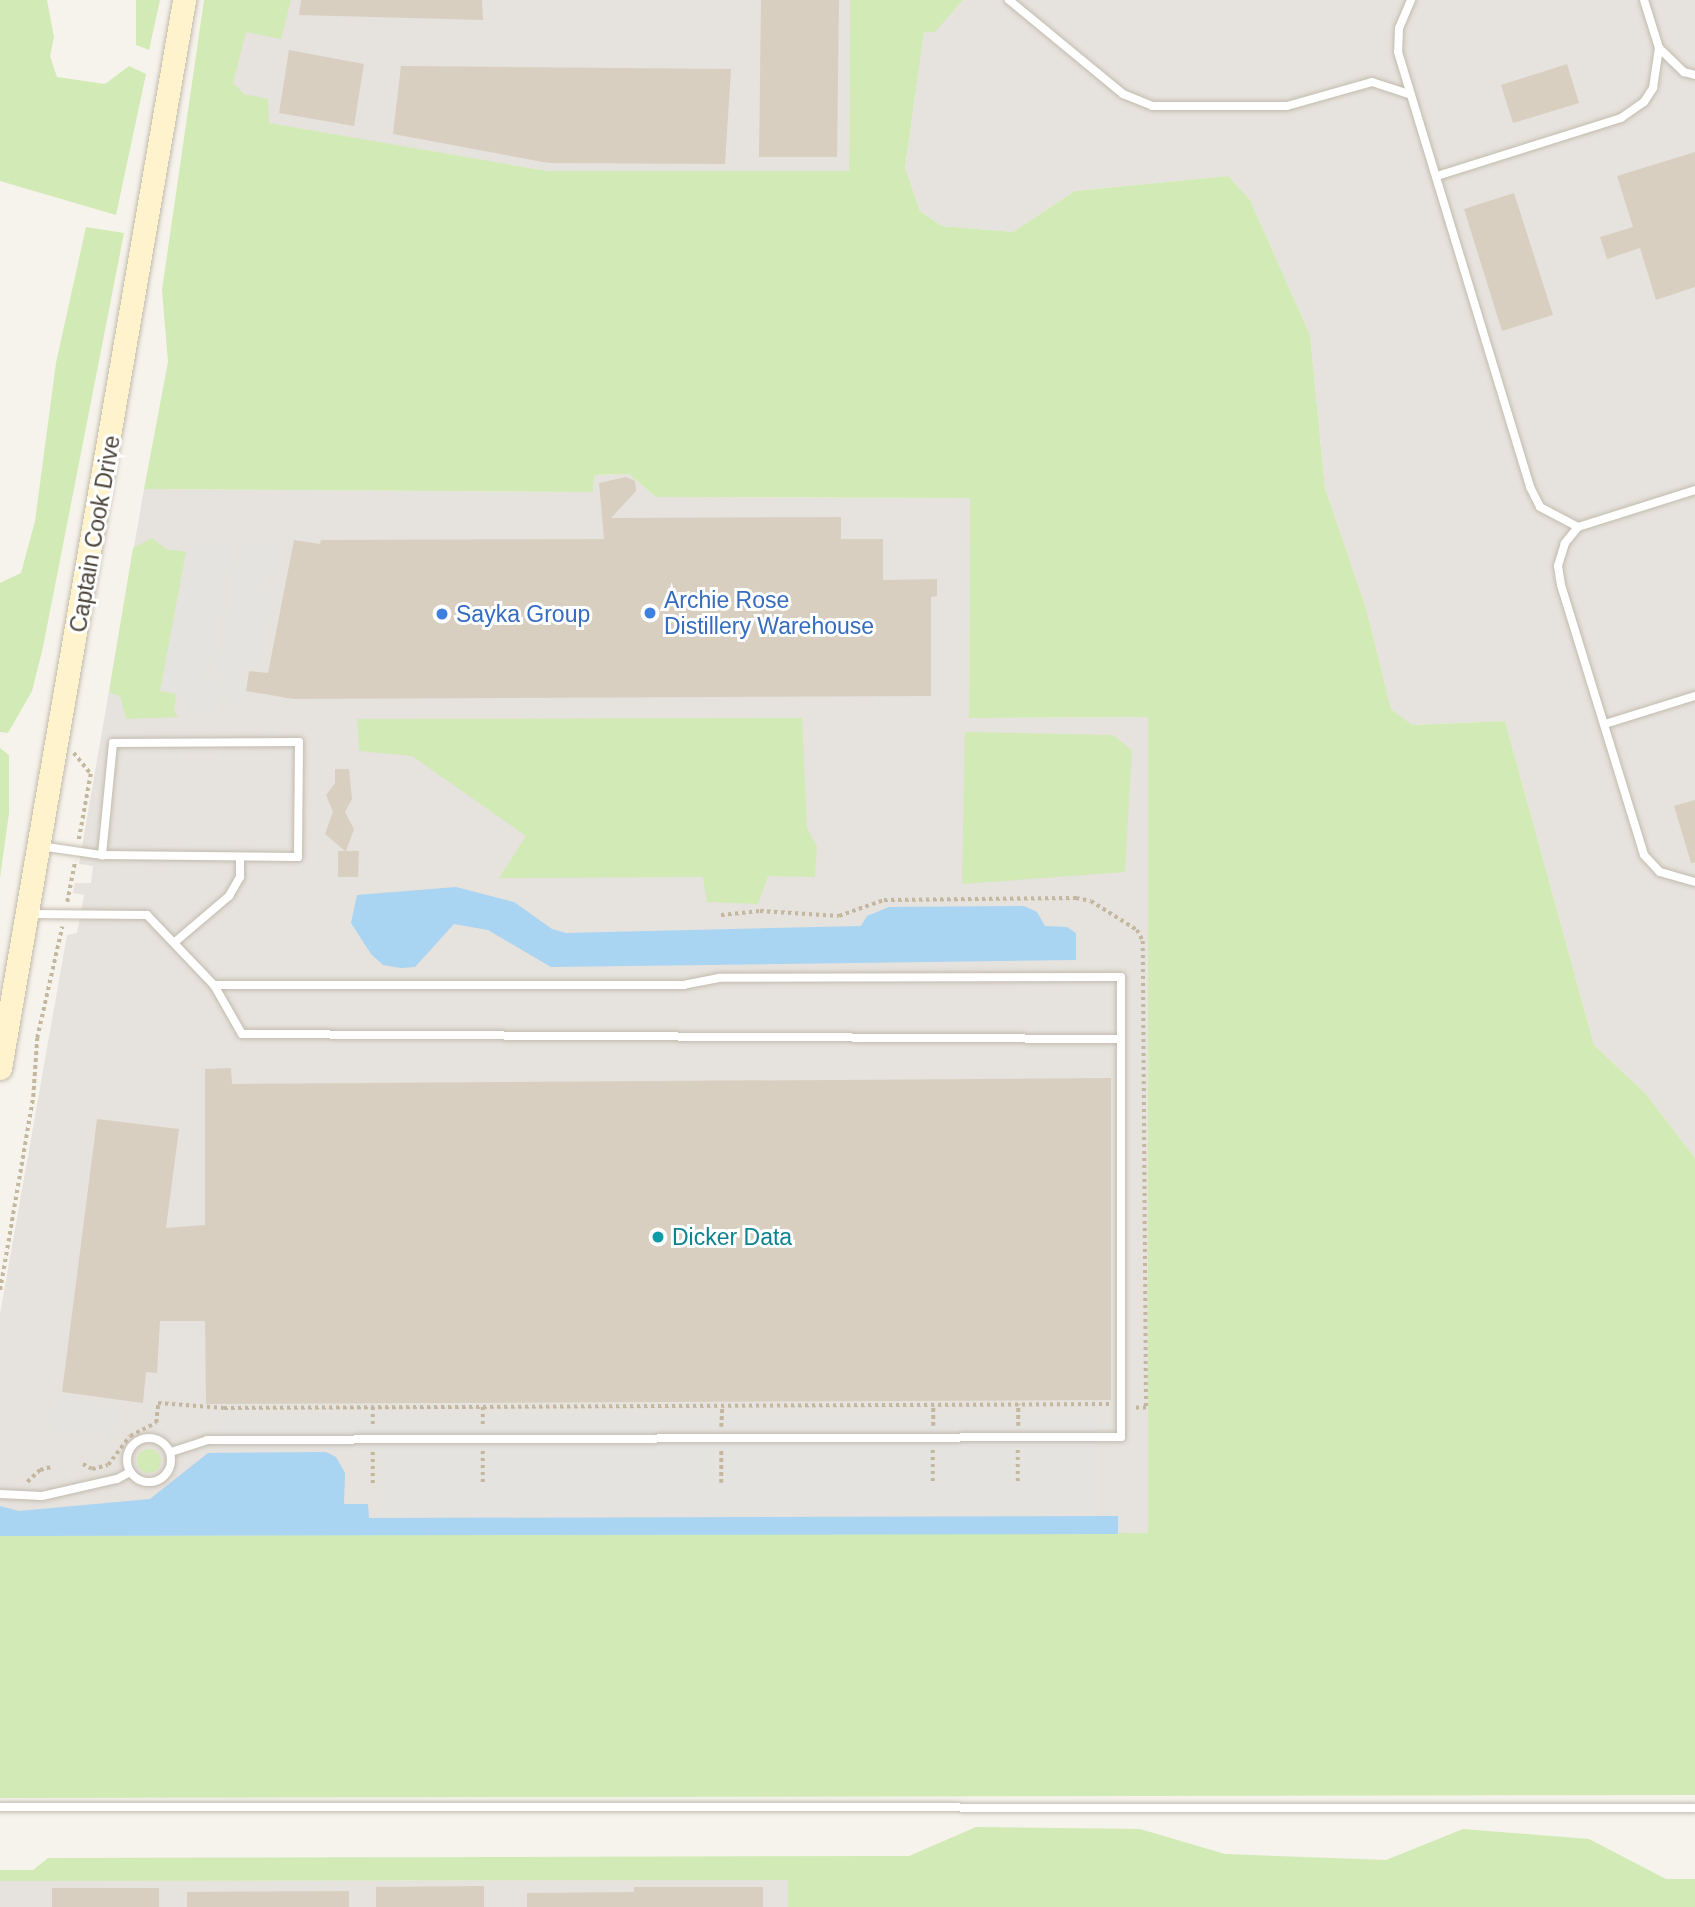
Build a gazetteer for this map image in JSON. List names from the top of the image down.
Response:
{
  "streets": {
    "main road": ["Captain Cook Drive"]
  },
  "places": ["Archie Rose Distillery Warehouse", "Sayka Group", "Dicker Data"]
}
